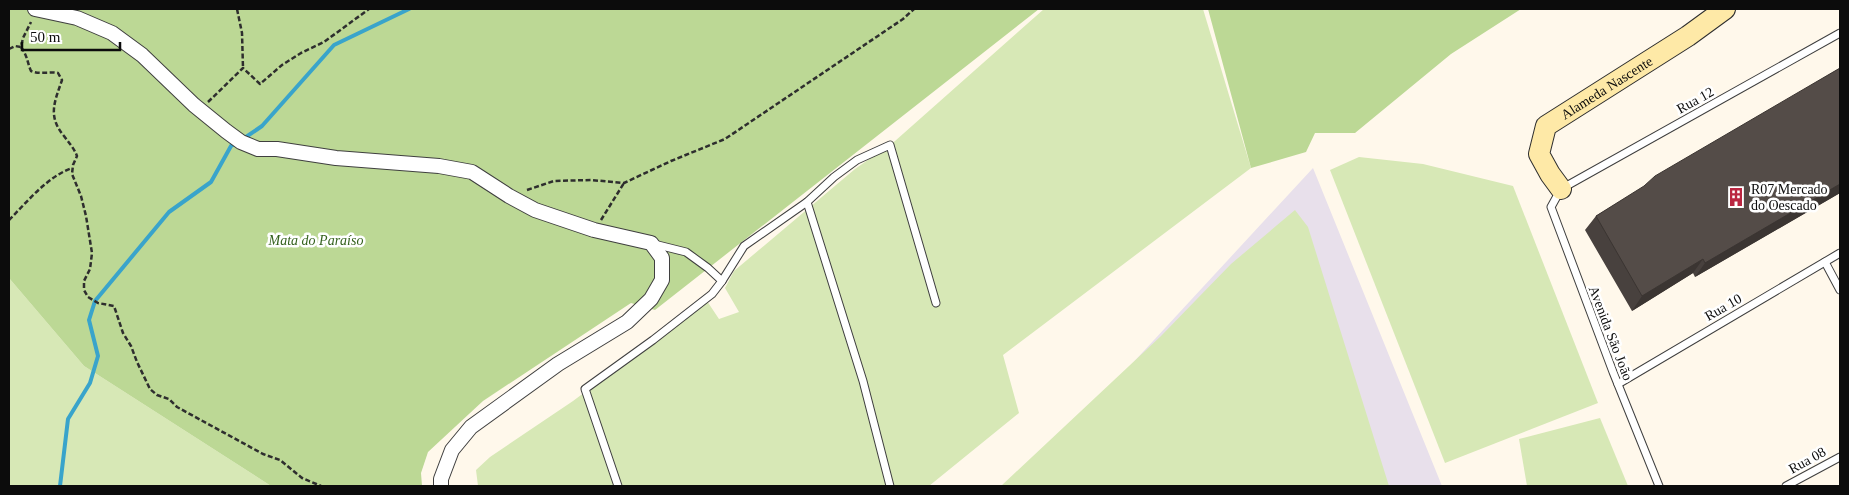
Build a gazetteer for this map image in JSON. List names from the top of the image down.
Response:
{
  "streets": {
    "street": ["Alameda Nascente"],
    "lane": [
      "Rua 12",
      "Rua 10",
      "Avenida São João",
      "Rua 08"
    ]
  },
  "crossings": [
    ["Alameda Nascente", "Rua 12"],
    ["Alameda Nascente", "Avenida São João"],
    ["Rua 12", "Avenida São João"],
    ["Rua 10", "Avenida São João"]
  ],
  "parks": ["Mata do Paraíso"],
  "places": {
    "building": ["R07 Mercado do Oescado"]
  },
  "scale_bar": "50 m"
}
